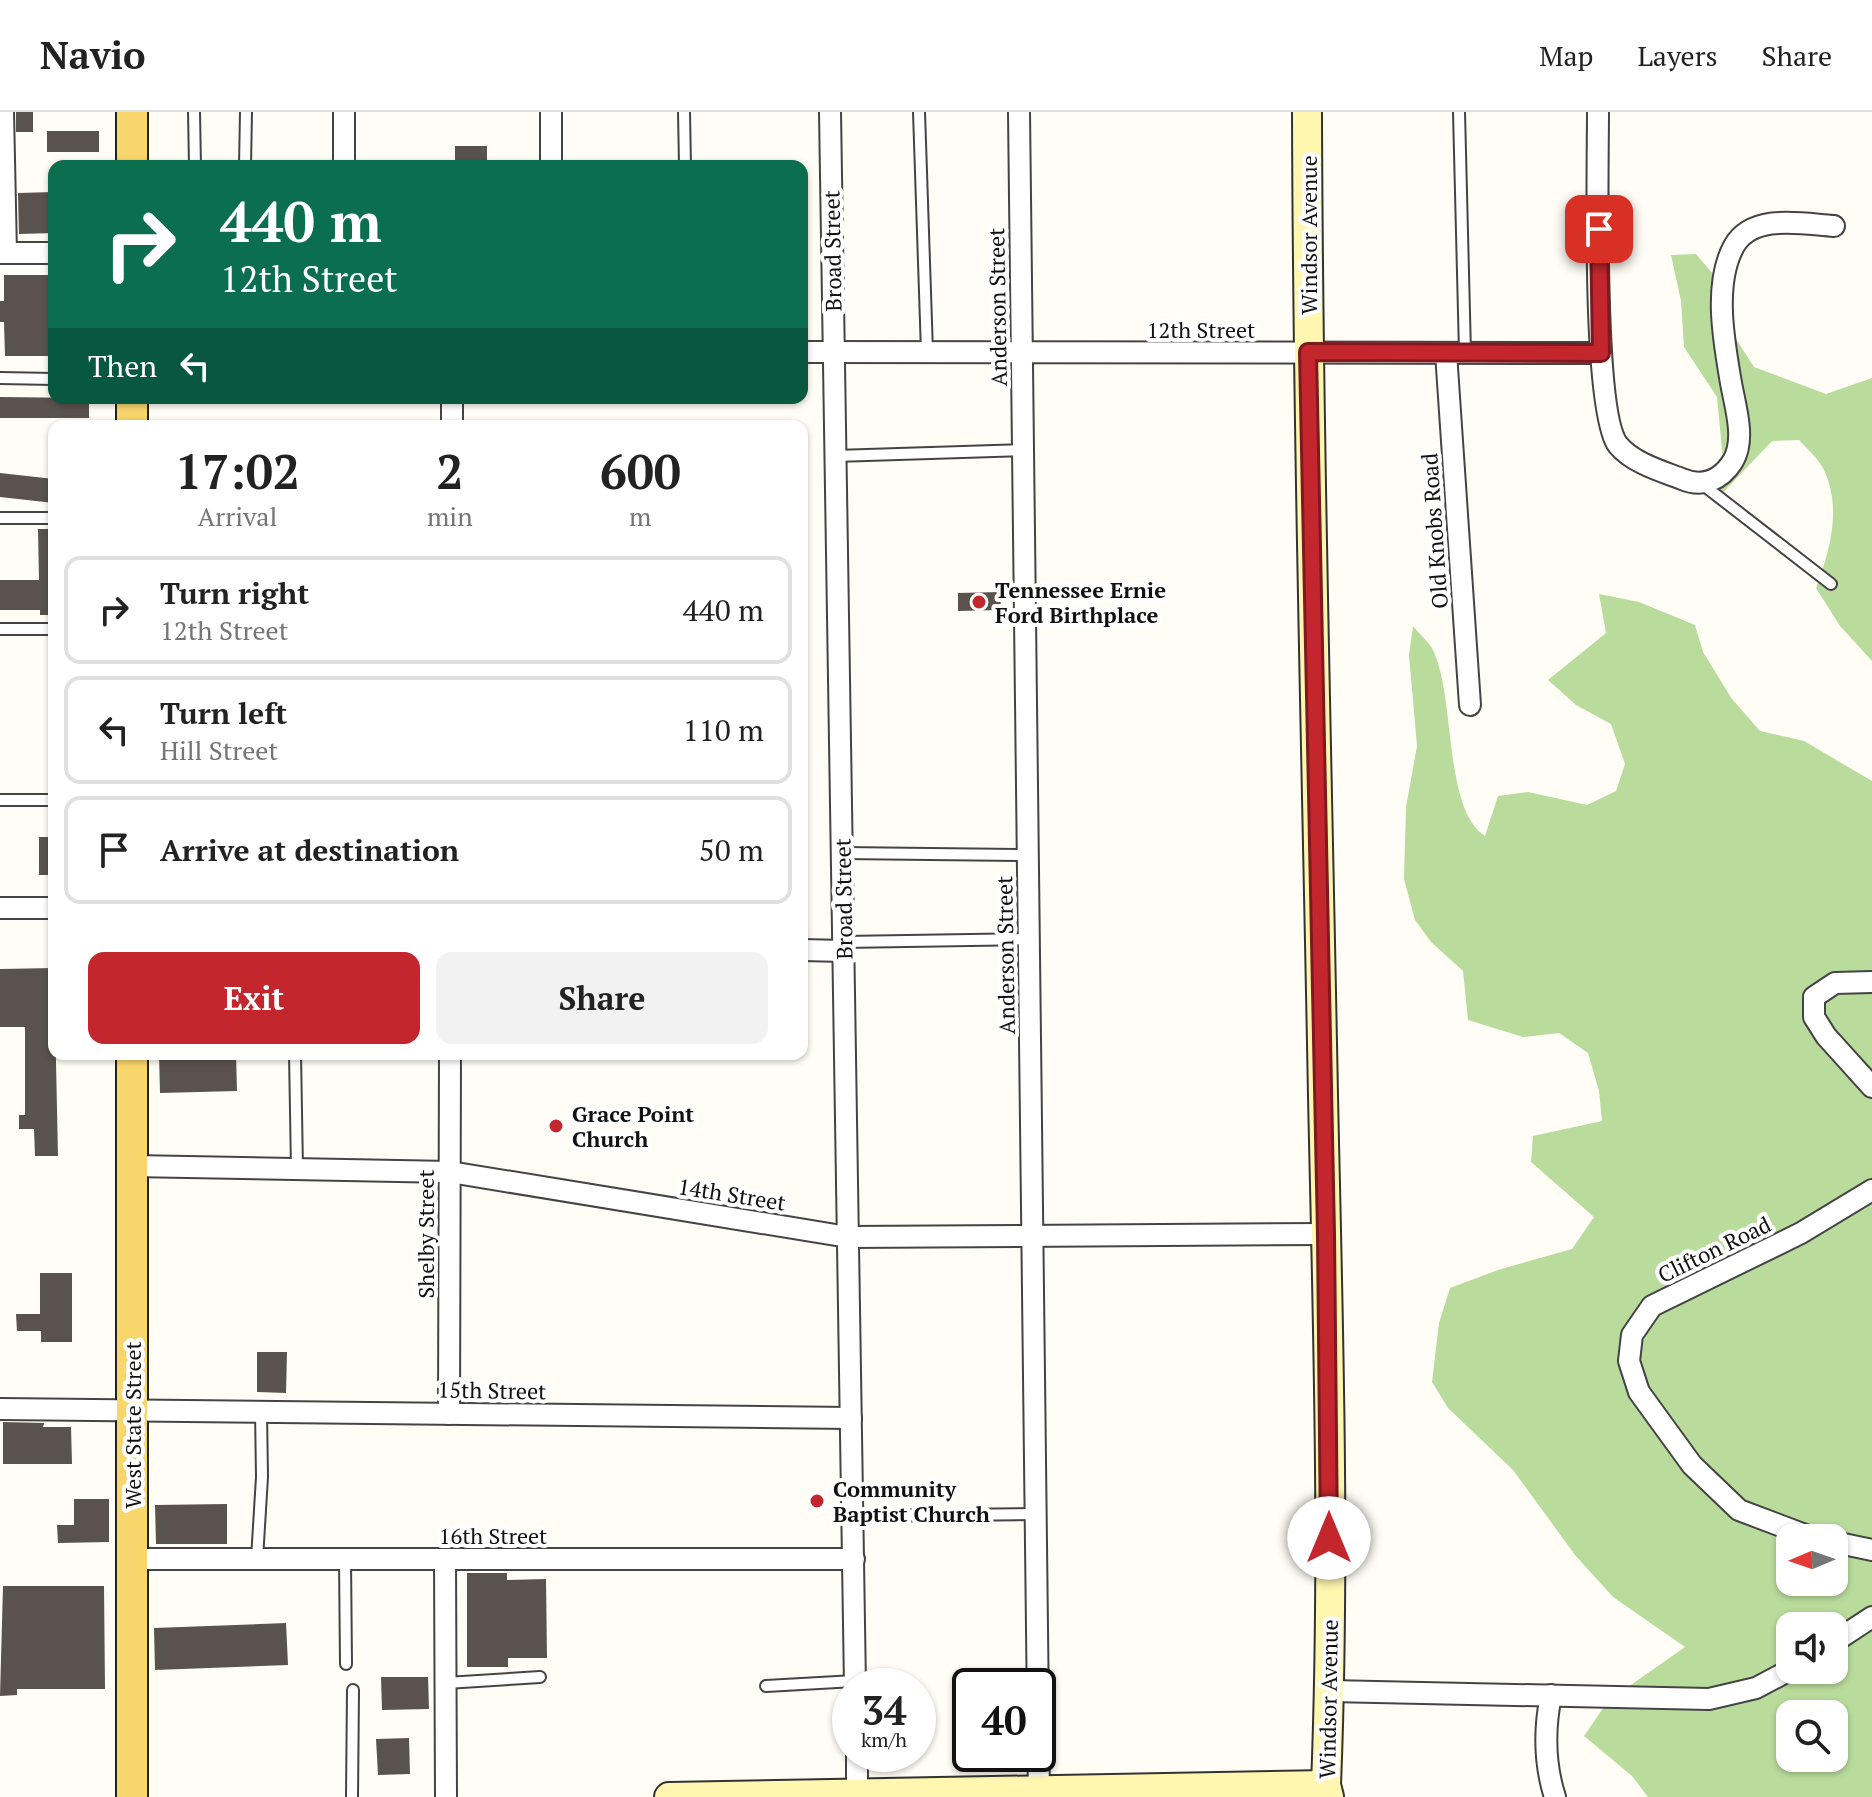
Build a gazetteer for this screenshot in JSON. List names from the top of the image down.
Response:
{
  "streets": {
    "main road": ["West State Street"],
    "street": [
      "Windsor Avenue",
      "Broad Street",
      "Anderson Street",
      "12th Street",
      "Old Knobs Road",
      "14th Street",
      "Shelby Street",
      "Clifton Road",
      "15th Street",
      "16th Street"
    ]
  },
  "crossings": [
    ["Windsor Avenue", "12th Street"],
    ["Windsor Avenue", "14th Street"],
    ["Broad Street", "12th Street"],
    ["Broad Street", "14th Street"],
    ["Broad Street", "15th Street"],
    ["Broad Street", "16th Street"],
    ["Anderson Street", "12th Street"],
    ["Anderson Street", "14th Street"],
    ["12th Street", "Old Knobs Road"],
    ["14th Street", "Shelby Street"],
    ["14th Street", "West State Street"],
    ["Shelby Street", "15th Street"],
    ["15th Street", "West State Street"],
    ["West State Street", "16th Street"]
  ],
  "places": ["Tennessee Ernie Ford Birthplace", "Grace Point Church", "Community Baptist Church"],
  "north": "left",
  "page": {
    "header": "Navio",
    "nav": ["Map", "Layers", "Share"],
    "turn": ["440 m", "12th Street"],
    "then": "Then",
    "eta": [
      "17:02",
      "Arrival",
      "2",
      "min",
      "600",
      "m"
    ],
    "list": [
      {
        "name": "Turn right",
        "note": "12th Street",
        "value": "440 m"
      },
      {
        "name": "Turn left",
        "note": "Hill Street",
        "value": "110 m"
      },
      {
        "name": "Arrive at destination",
        "value": "50 m"
      }
    ],
    "buttons": ["Exit", "Share"],
    "speed": "34 km/h",
    "limit": "40"
  }
}
